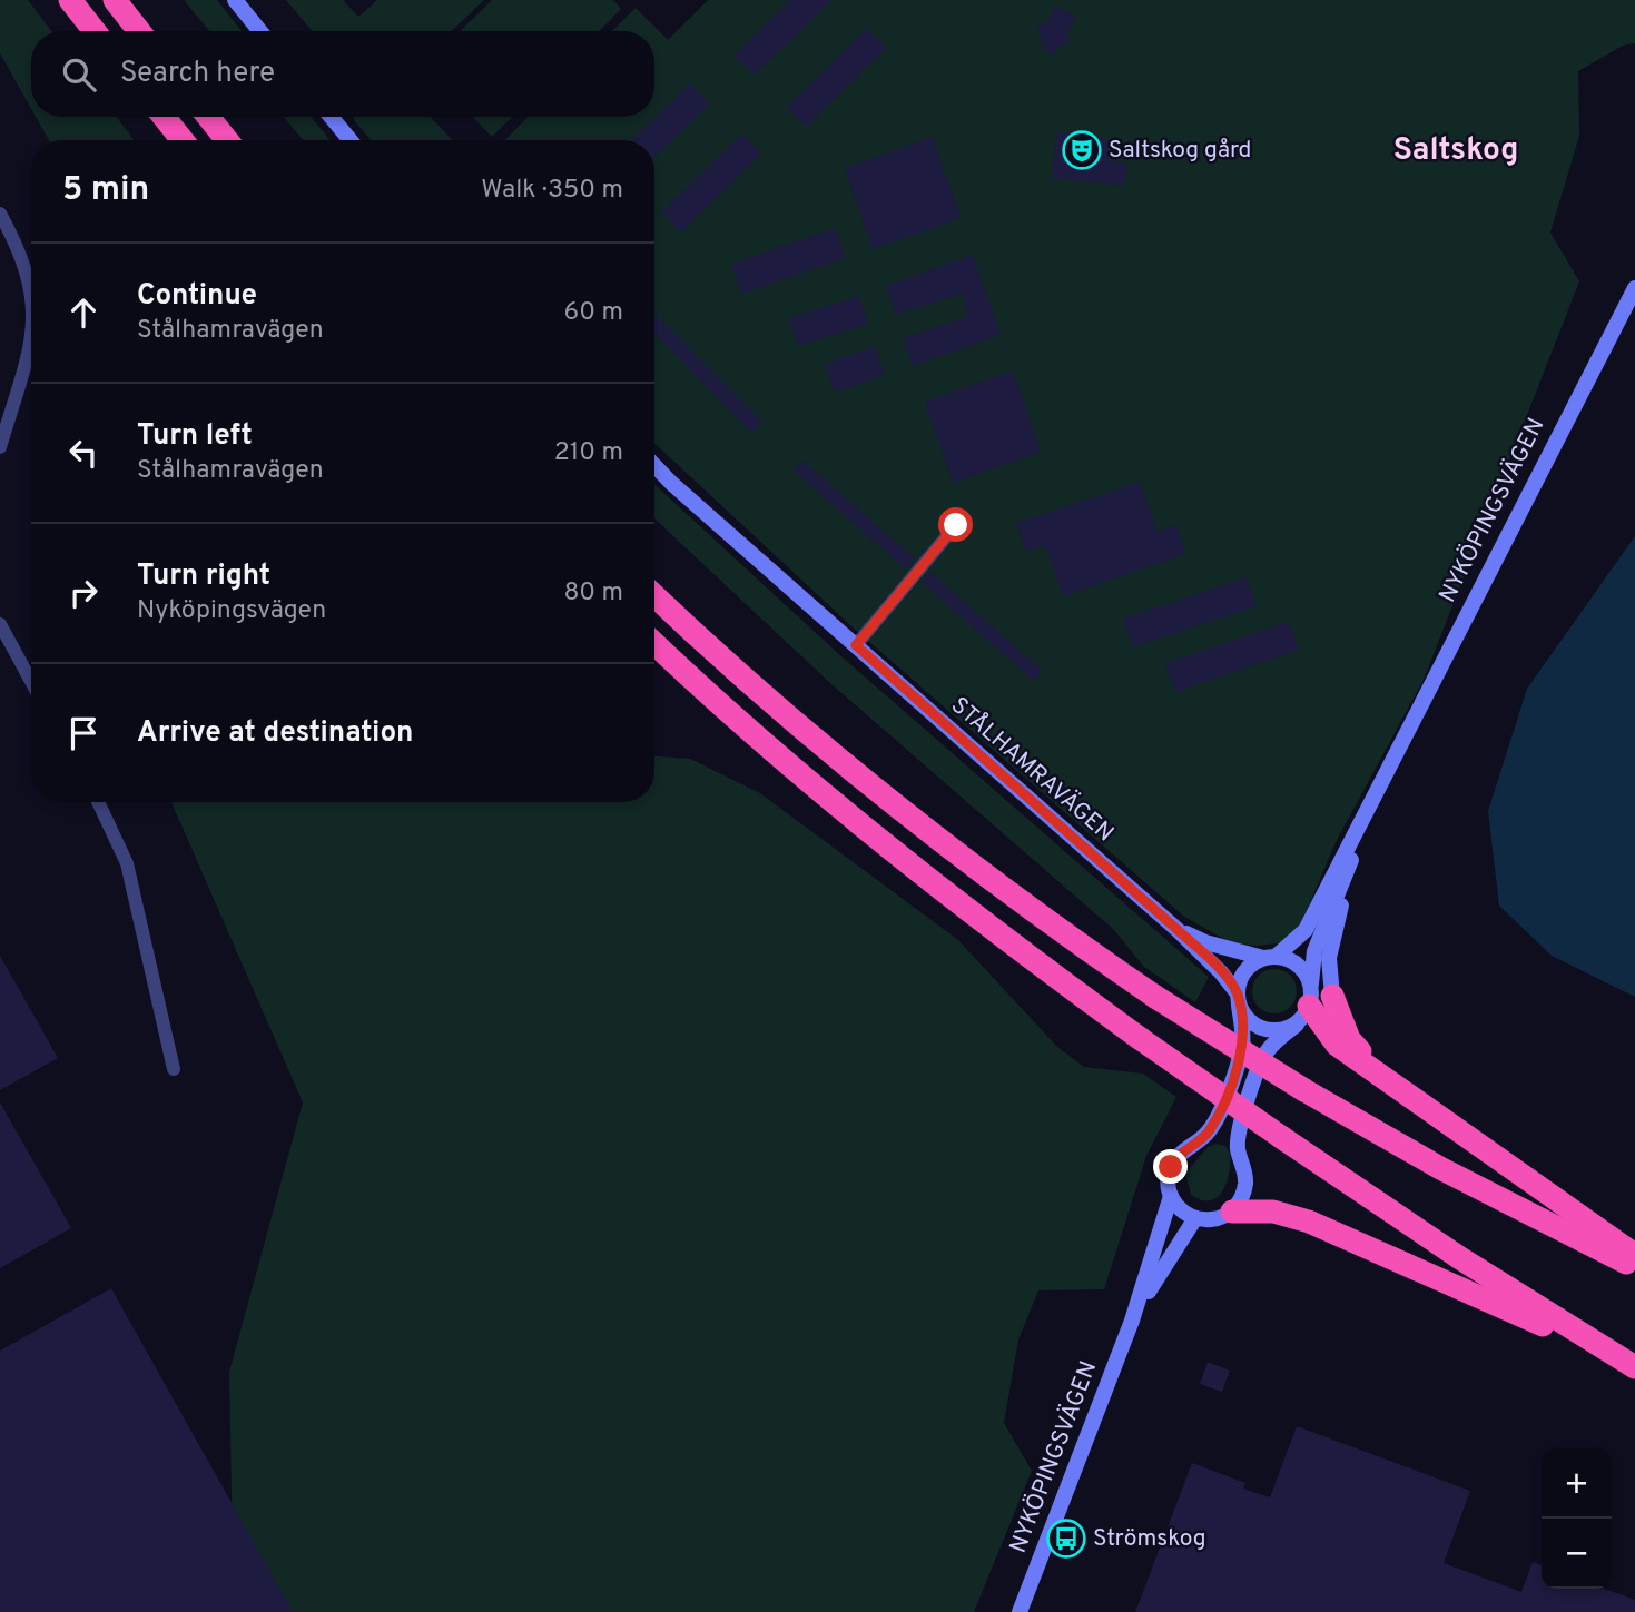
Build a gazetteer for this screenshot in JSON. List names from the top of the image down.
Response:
{
  "streets": {
    "main road": ["NYKÖPINGSVÄGEN", "STÅLHAMRAVÄGEN"]
  },
  "crossings": [
    ["NYKÖPINGSVÄGEN", "STÅLHAMRAVÄGEN"]
  ],
  "districts": ["Saltskog"],
  "places": {
    "theatre": ["Saltskog gård"],
    "bus stop": ["Strömskog"]
  },
  "page": {
    "search": "Search here",
    "heading": ["5 min", "Walk · 350 m"],
    "list": [
      ["Continue", "Stålhamravägen", "60 m"],
      ["Turn left", "Stålhamravägen", "210 m"],
      ["Turn right", "Nyköpingsvägen", "80 m"],
      "Arrive at destination"
    ],
    "map_buttons": ["+", "−"]
  }
}
